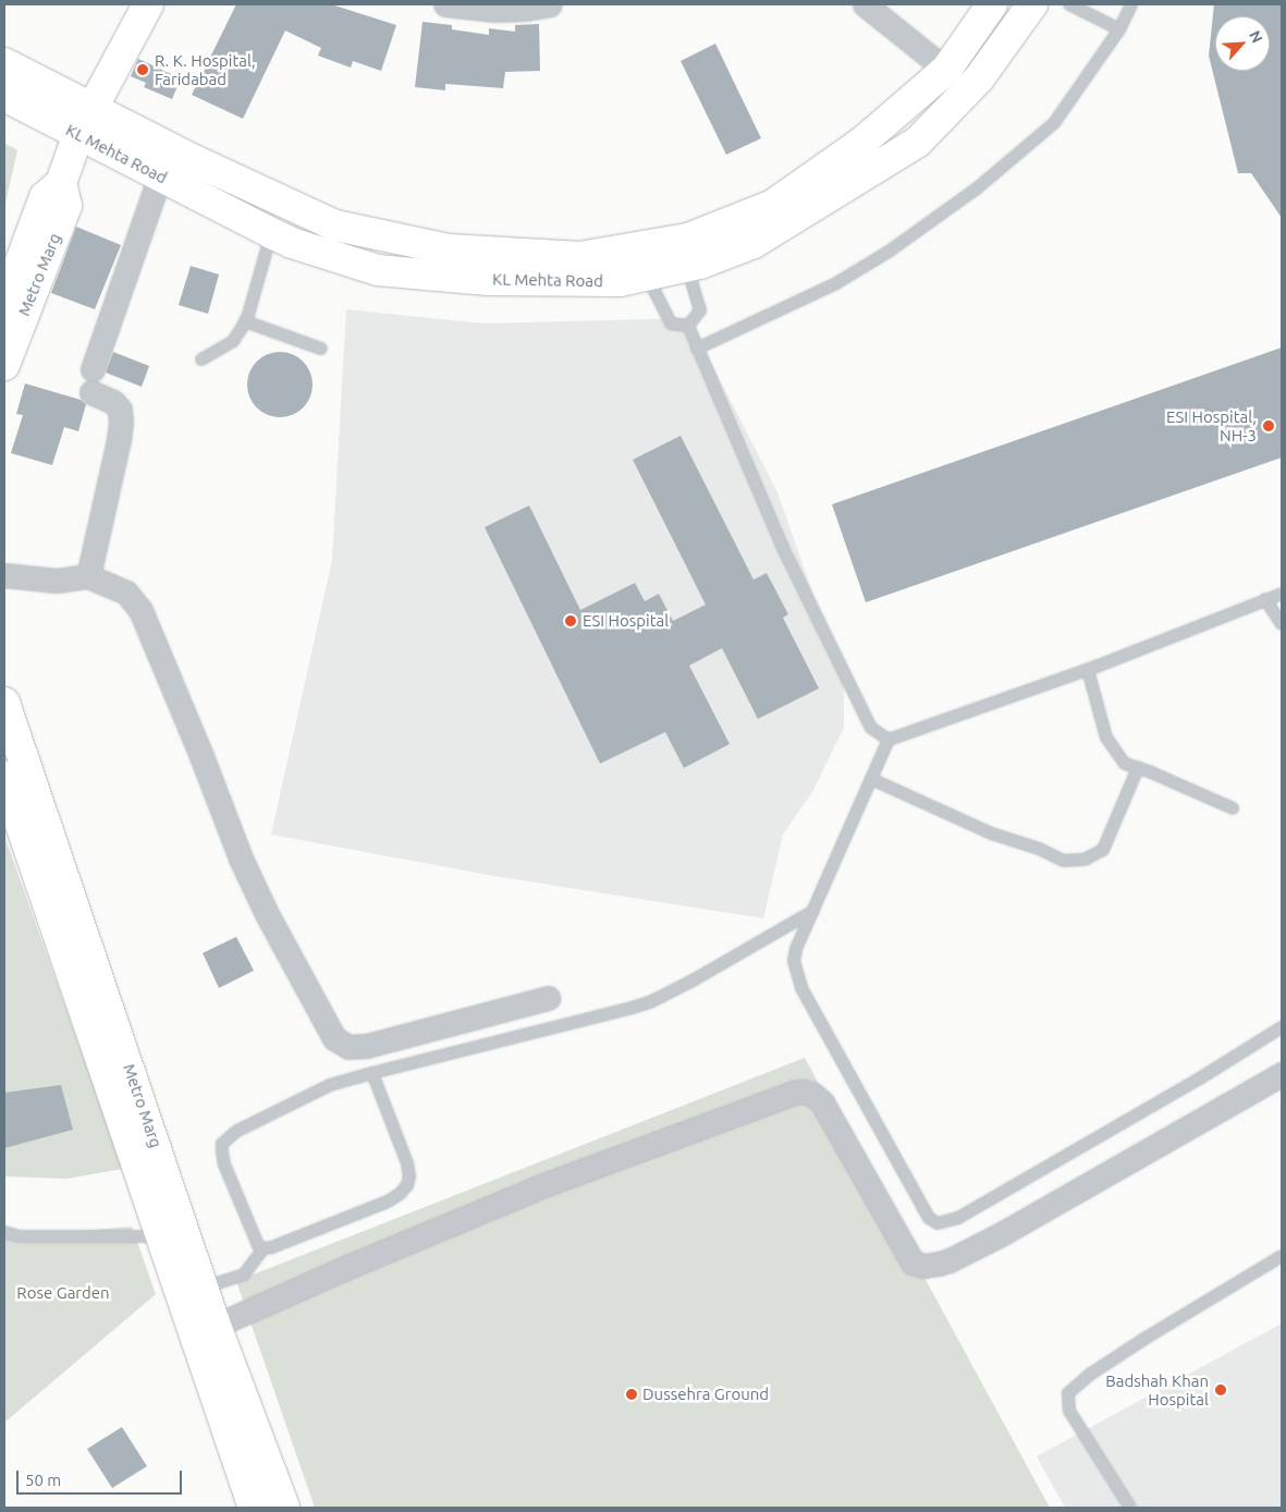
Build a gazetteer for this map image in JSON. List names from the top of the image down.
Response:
{
  "streets": {
    "street": ["KL Mehta Road", "Metro Marg"]
  },
  "crossings": [
    ["KL Mehta Road", "Metro Marg"]
  ],
  "parks": ["Rose Garden"],
  "places": [
    "R. K. Hospital, Faridabad",
    "ESI Hospital, NH-3",
    "ESI Hospital",
    "Badshah Khan Hospital",
    "Dussehra Ground"
  ],
  "scale_bar": "50 m",
  "north": "top right"
}
